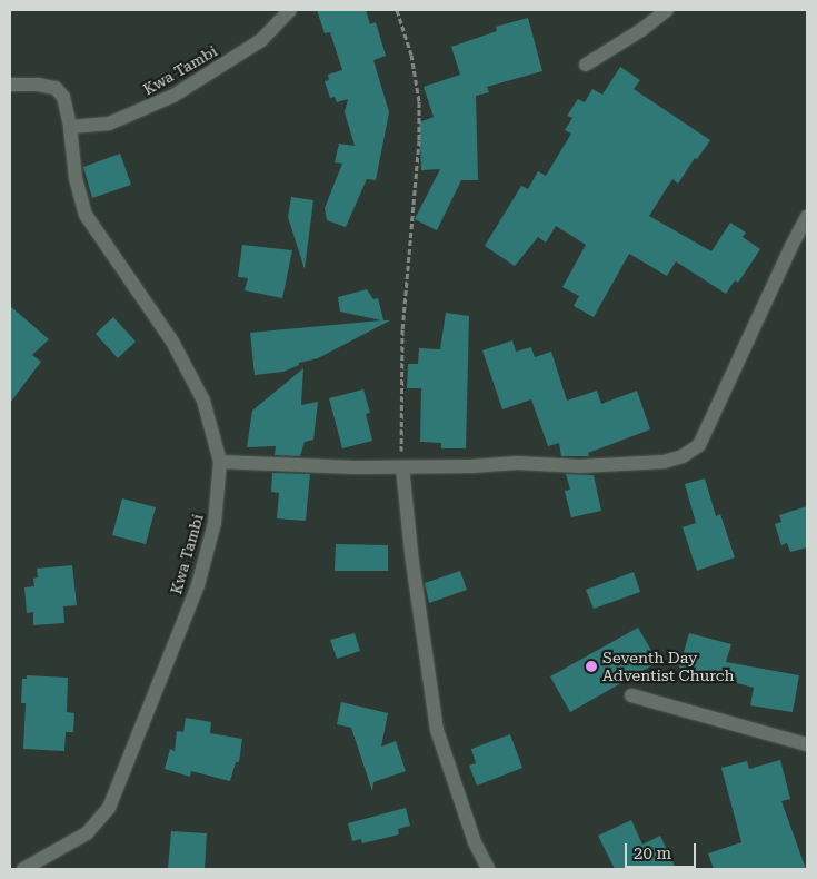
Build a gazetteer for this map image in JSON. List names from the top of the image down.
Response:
{
  "streets": {
    "street": ["Kwa Tambi"]
  },
  "places": ["Seventh Day Adventist Church"],
  "scale_bar": "20 m"
}
